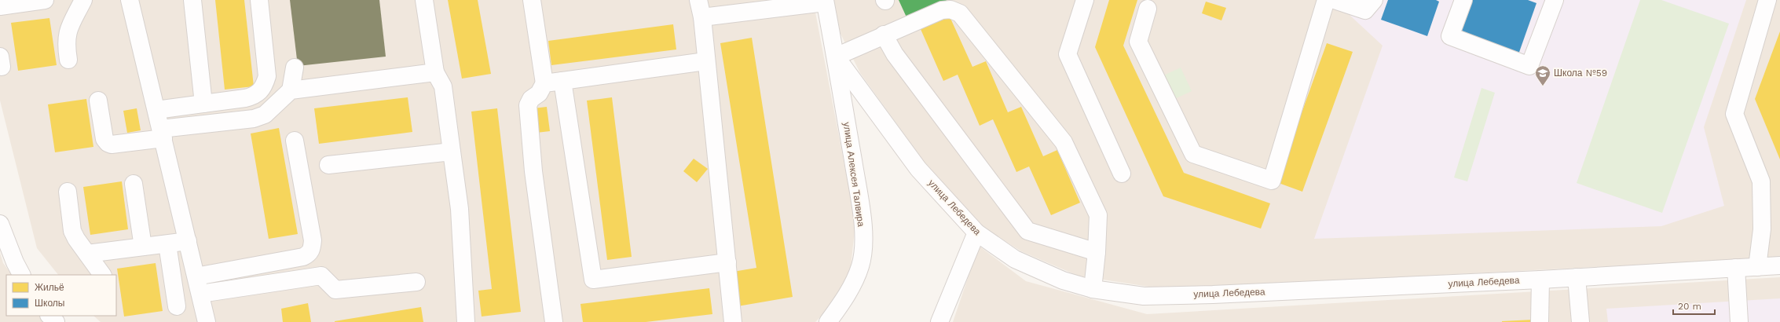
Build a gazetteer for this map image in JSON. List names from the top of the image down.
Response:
{
  "streets": {
    "street": ["улица Алексея Талвира", "улица Лебедева"]
  },
  "crossings": [
    ["улица Алексея Талвира", "улица Лебедева"]
  ],
  "places": {
    "school or university": ["Школа №59"]
  },
  "legend": ["Жильё", "Школы"],
  "scale_bar": "20 m"
}
